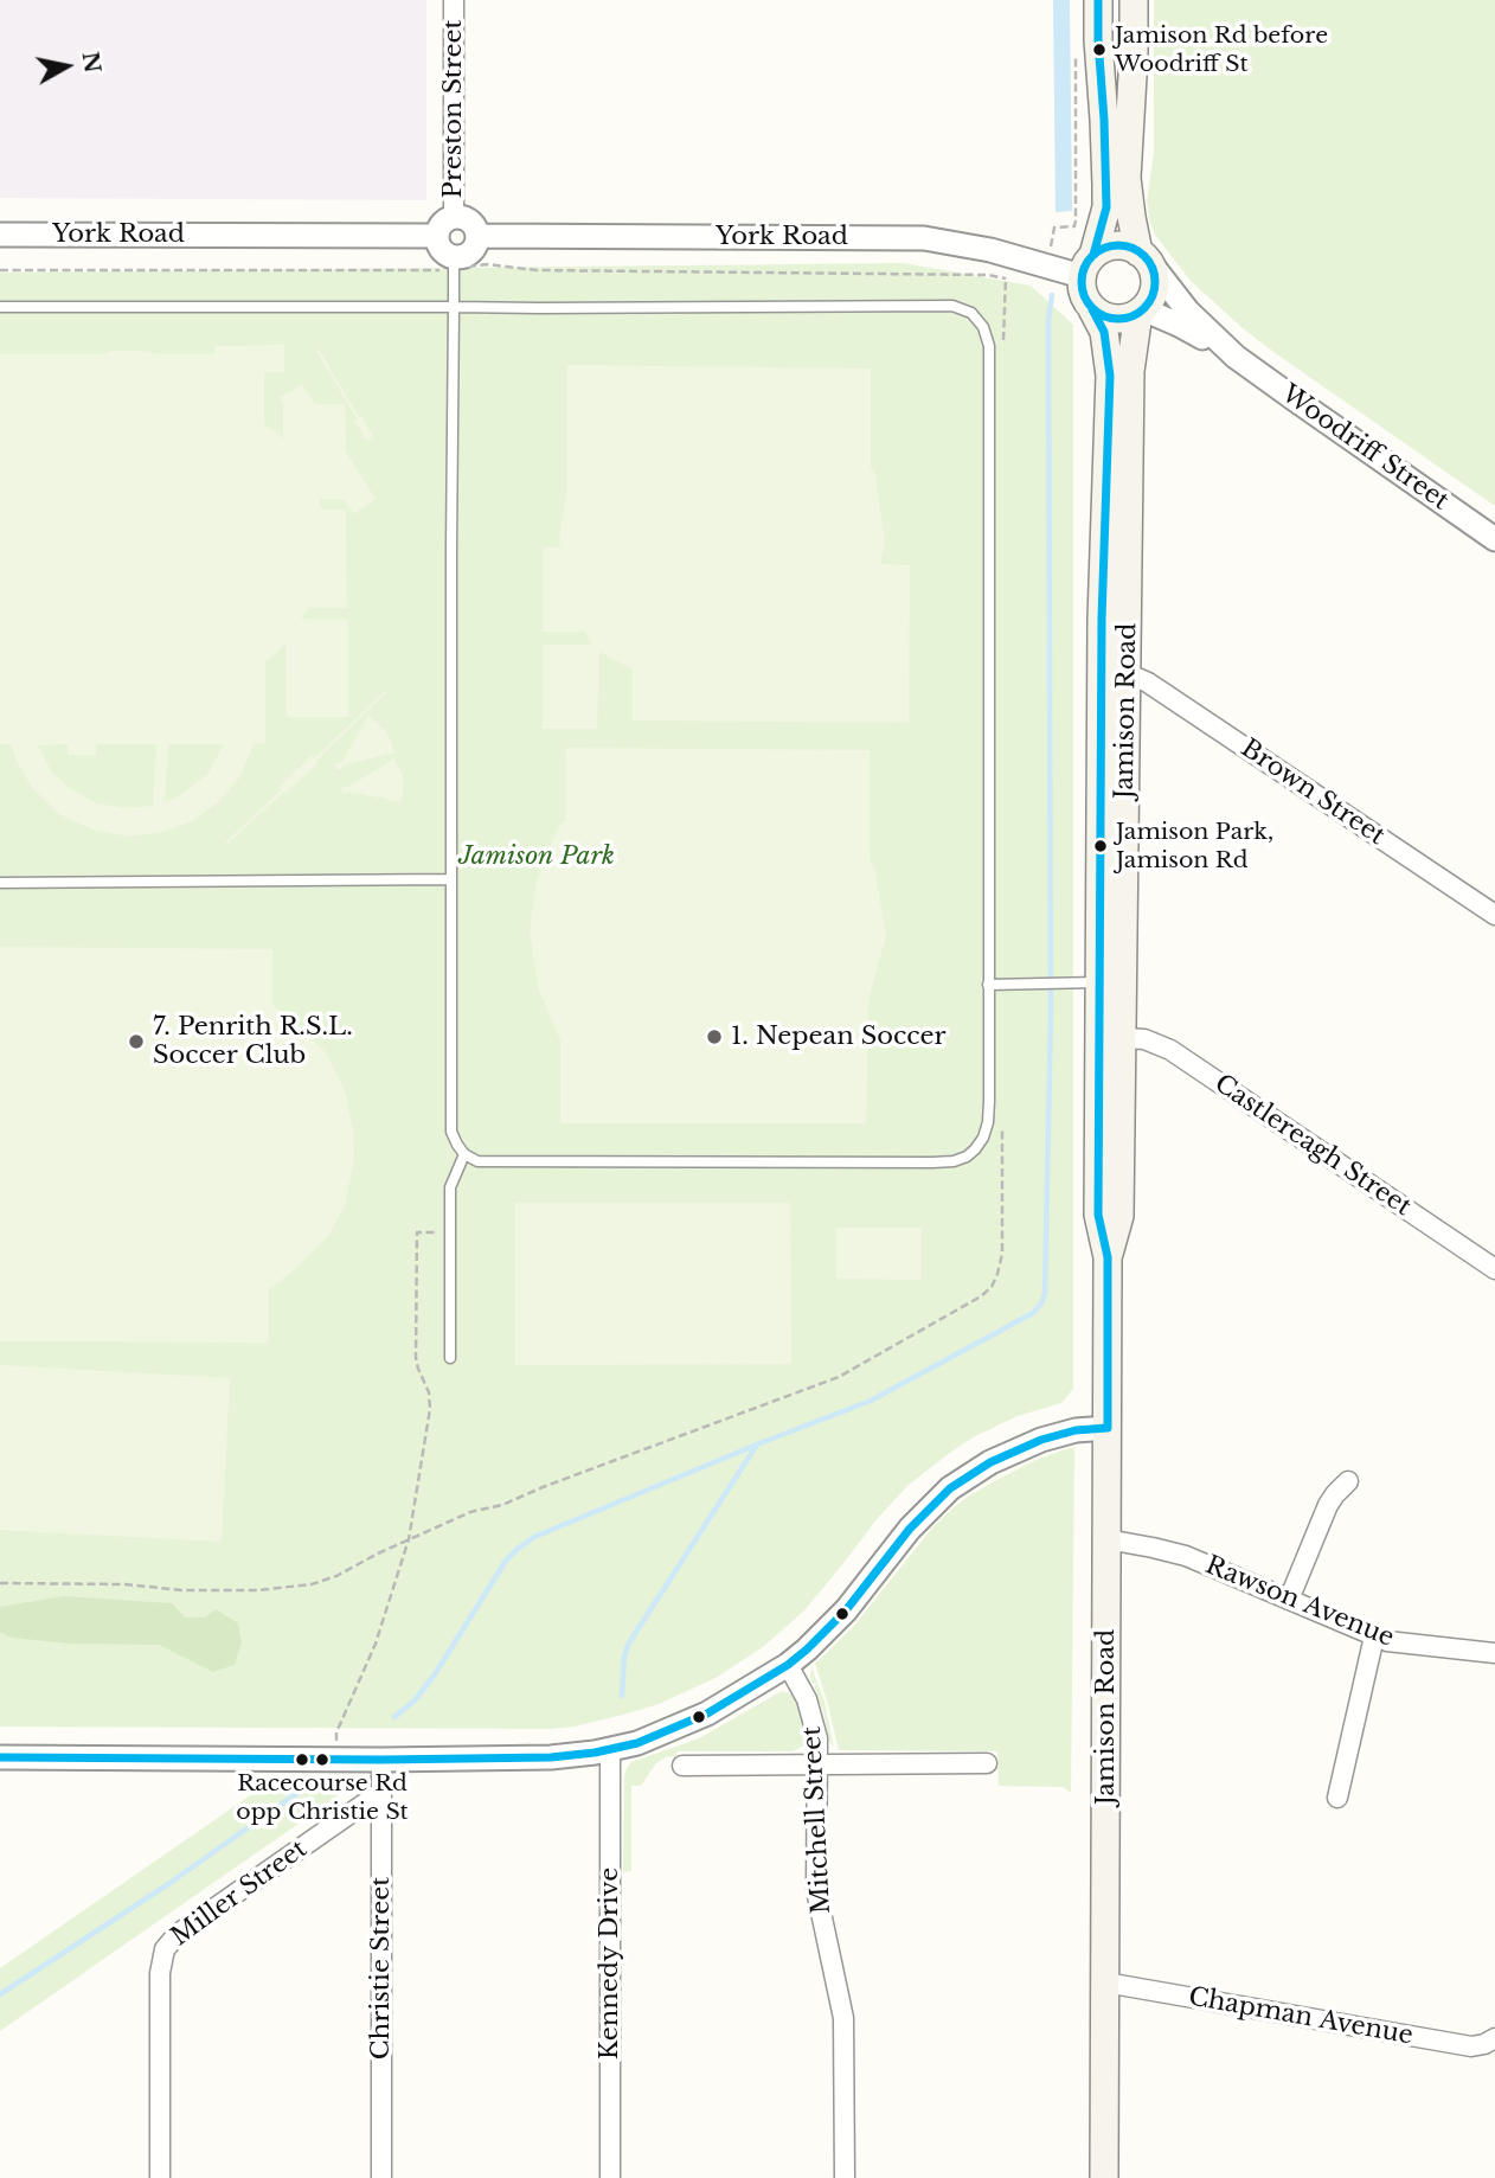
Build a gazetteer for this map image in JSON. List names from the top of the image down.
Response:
{
  "streets": {
    "main road": ["Jamison Road"],
    "street": [
      "Preston Street",
      "York Road",
      "Woodriff Street",
      "Brown Street",
      "Castlereagh Street",
      "Rawson Avenue",
      "Mitchell Street",
      "Miller Street",
      "Kennedy Drive",
      "Christie Street",
      "Chapman Avenue"
    ]
  },
  "crossings": [
    ["Preston Street", "York Road"],
    ["York Road", "Woodriff Street"],
    ["York Road", "Jamison Road"],
    ["Woodriff Street", "Jamison Road"],
    ["Jamison Road", "Brown Street"],
    ["Jamison Road", "Castlereagh Street"],
    ["Jamison Road", "Rawson Avenue"],
    ["Jamison Road", "Chapman Avenue"],
    ["Miller Street", "Christie Street"]
  ],
  "parks": ["Jamison Park"],
  "places": [
    "Jamison Rd before Woodriff St",
    "Jamison Park, Jamison Rd",
    "1. Nepean Soccer",
    "7. Penrith R.S.L. Soccer Club",
    "Racecourse Rd opp Christie St"
  ],
  "north": "right"
}
